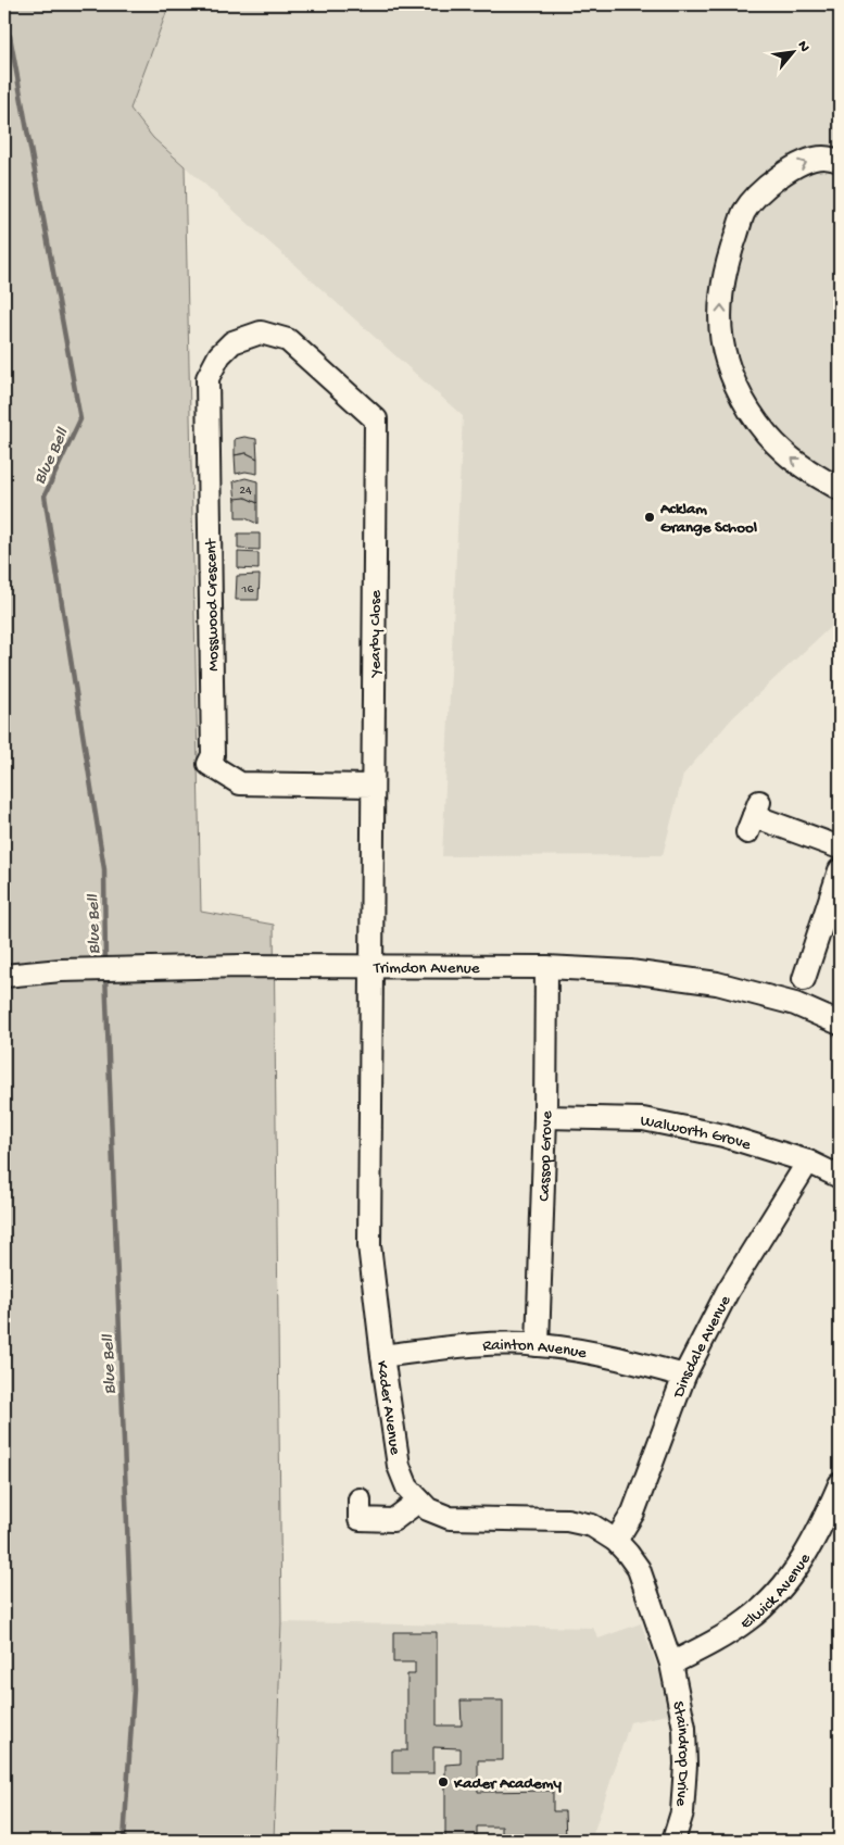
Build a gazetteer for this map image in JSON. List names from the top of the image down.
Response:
{
  "streets": {
    "street": [
      "Mosswood Crescent",
      "Yearby Close",
      "Trimdon Avenue",
      "Walworth Grove",
      "Cassop Grove",
      "Dinsdale Avenue",
      "Rainton Avenue",
      "Kader Avenue",
      "Elwick Avenue",
      "Staindrop Drive"
    ]
  },
  "crossings": [
    ["Mosswood Crescent", "Yearby Close"],
    ["Yearby Close", "Trimdon Avenue"],
    ["Yearby Close", "Kader Avenue"],
    ["Trimdon Avenue", "Cassop Grove"],
    ["Trimdon Avenue", "Kader Avenue"],
    ["Walworth Grove", "Cassop Grove"],
    ["Walworth Grove", "Dinsdale Avenue"],
    ["Cassop Grove", "Rainton Avenue"],
    ["Dinsdale Avenue", "Rainton Avenue"],
    ["Dinsdale Avenue", "Kader Avenue"],
    ["Rainton Avenue", "Kader Avenue"],
    ["Kader Avenue", "Elwick Avenue"],
    ["Kader Avenue", "Staindrop Drive"],
    ["Elwick Avenue", "Staindrop Drive"]
  ],
  "water": ["Blue Bell"],
  "places": ["Acklam Grange School", "Kader Academy"],
  "house_numbers": ["24", "16"],
  "north": "top right"
}
